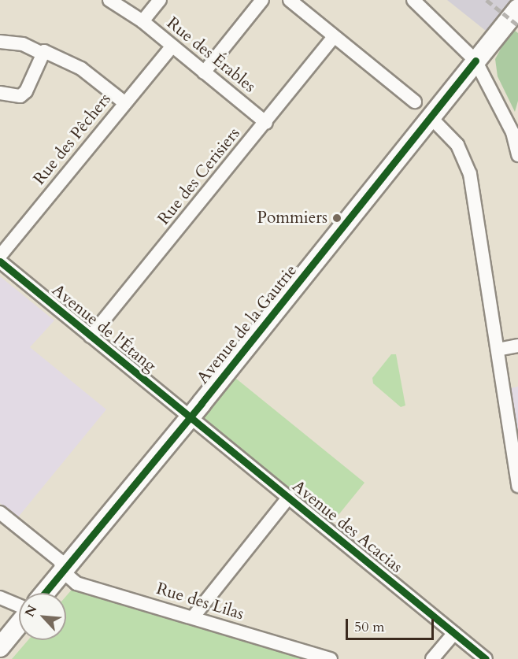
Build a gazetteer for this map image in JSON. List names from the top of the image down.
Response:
{
  "streets": {
    "street": [
      "Rue des Érables",
      "Rue des Pêchers",
      "Rue des Cerisiers",
      "Avenue de la Gautrie",
      "Avenue de l'Étang",
      "Avenue des Acacias",
      "Rue des Lilas"
    ]
  },
  "crossings": [
    ["Rue des Érables", "Rue des Pêchers"],
    ["Rue des Érables", "Rue des Cerisiers"],
    ["Rue des Cerisiers", "Avenue de l'Étang"],
    ["Avenue de la Gautrie", "Avenue de l'Étang"],
    ["Avenue de la Gautrie", "Avenue des Acacias"],
    ["Avenue de la Gautrie", "Rue des Lilas"],
    ["Avenue de l'Étang", "Avenue des Acacias"]
  ],
  "places": ["Pommiers"],
  "scale_bar": "50 m",
  "north": "top left"
}
